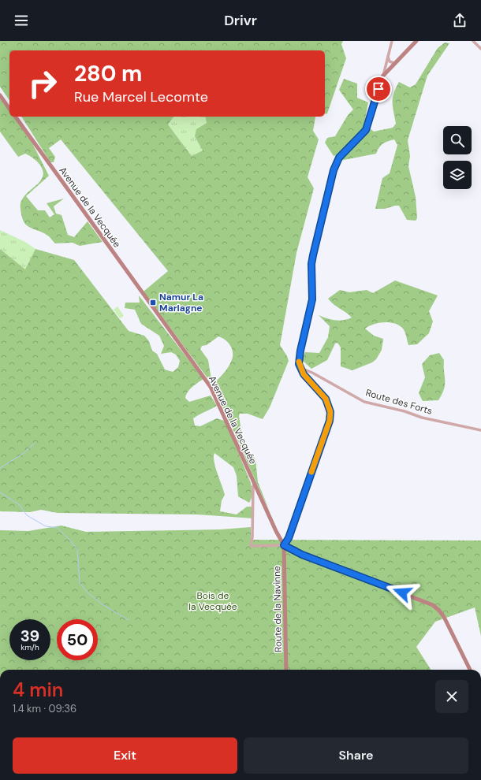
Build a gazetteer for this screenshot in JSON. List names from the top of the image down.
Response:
{
  "streets": {
    "main road": ["Avenue de la Vecquée", "Route de la Navinne"],
    "street": ["Route des Forts"]
  },
  "crossings": [
    ["Avenue de la Vecquée", "Route de la Navinne"]
  ],
  "parks": ["Bois de la Vecquée"],
  "places": {
    "transit": ["Namur La Marlagne"]
  },
  "page": {
    "header": "Drivr",
    "turn": ["280 m", "Rue Marcel Lecomte"],
    "speed": "39 km/h",
    "limit": "50",
    "heading": ["4 min", "1.4 km · 09:36"],
    "buttons": ["Exit", "Share"]
  }
}
